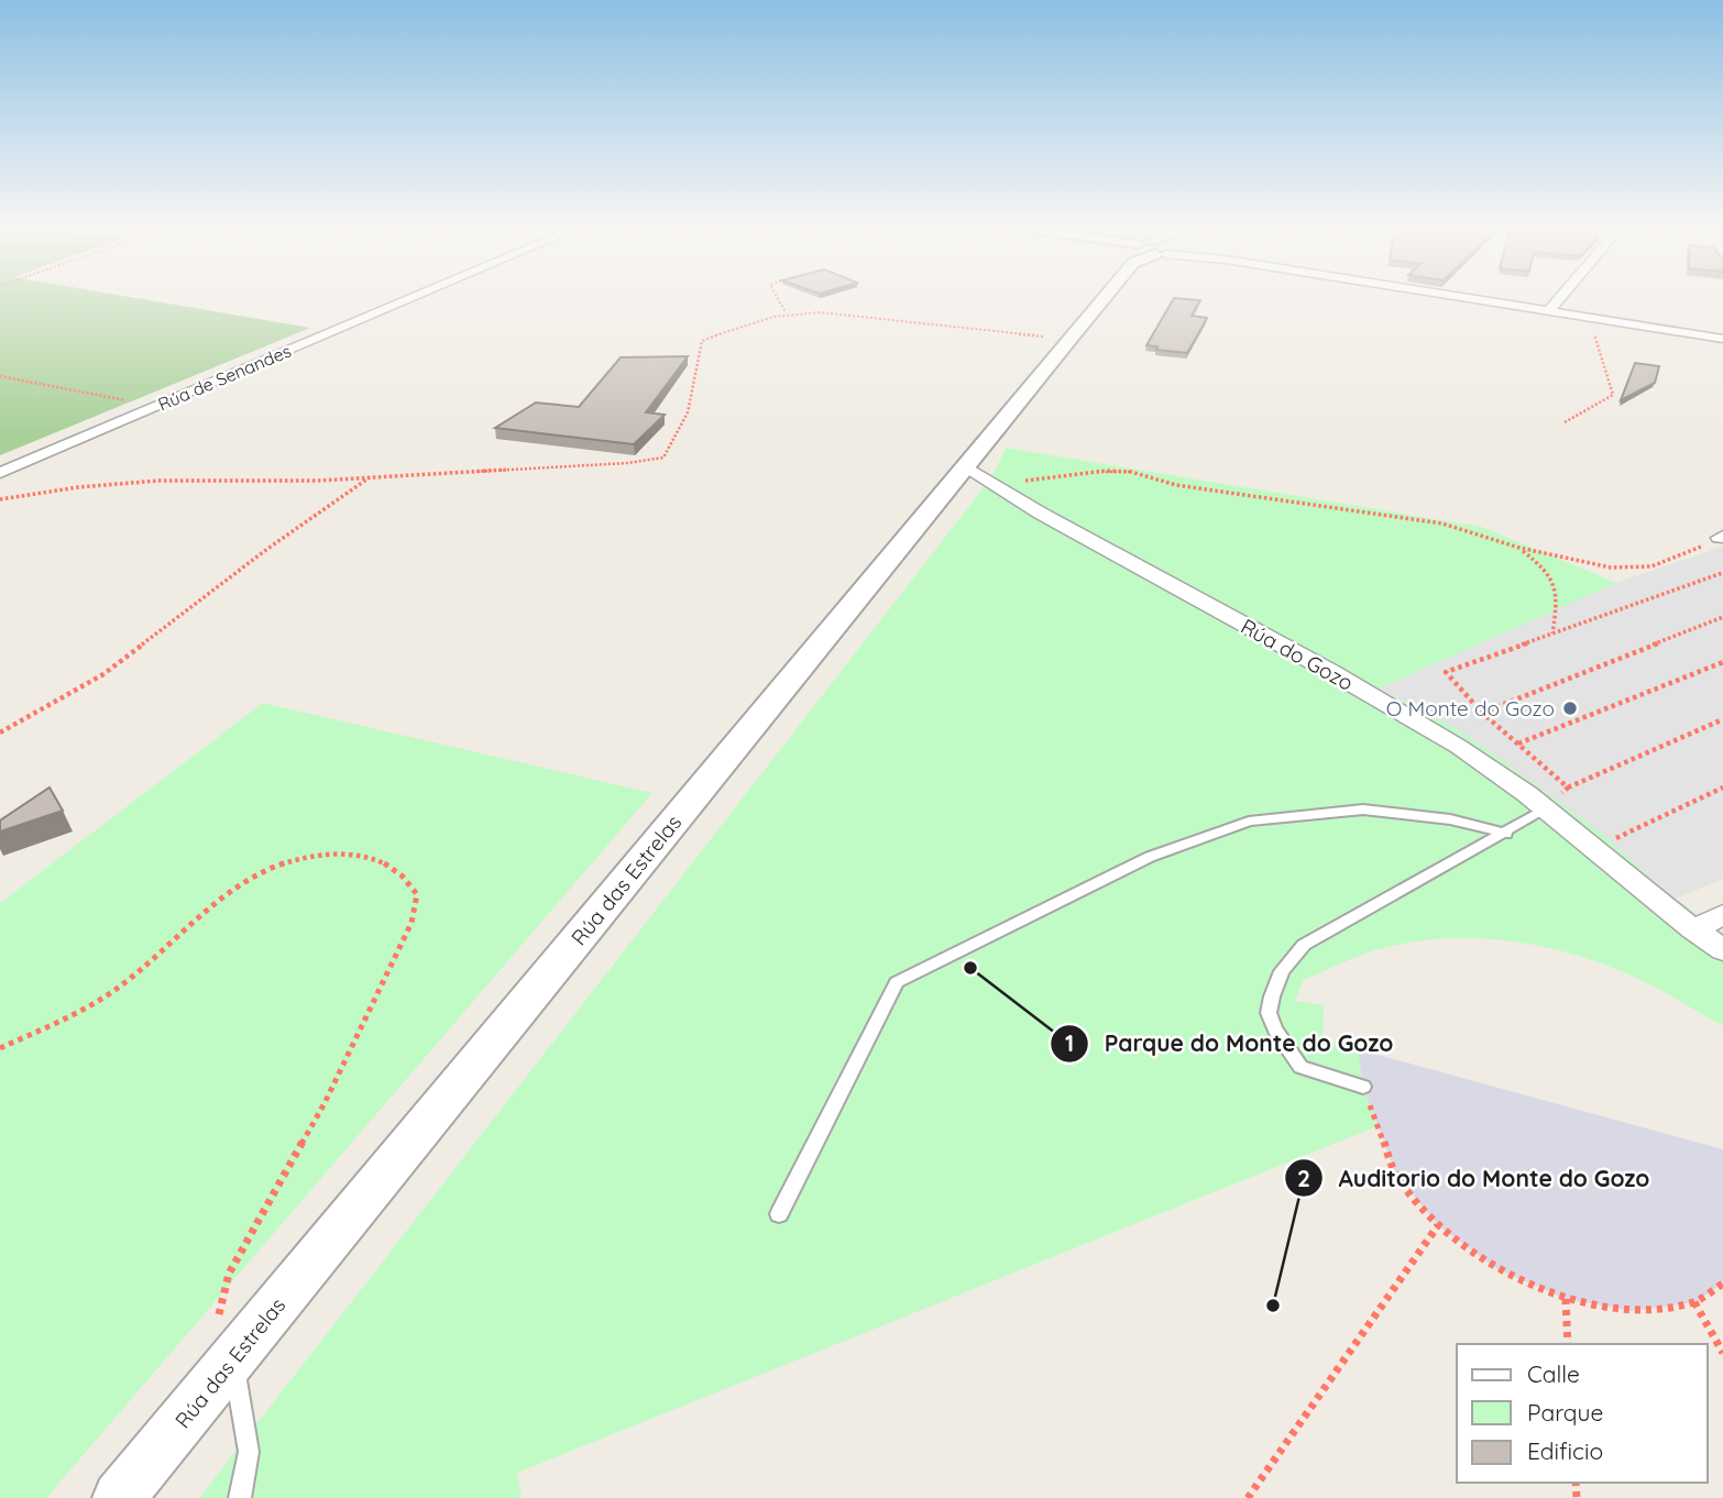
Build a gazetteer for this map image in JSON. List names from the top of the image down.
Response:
{
  "streets": {
    "street": ["Rúa de Senandes", "Rúa do Gozo", "Rúa das Estrelas"]
  },
  "crossings": [
    ["Rúa do Gozo", "Rúa das Estrelas"]
  ],
  "places": ["O Monte do Gozo", "Parque do Monte do Gozo", "Auditorio do Monte do Gozo"],
  "legend": ["Calle", "Parque", "Edificio"]
}
